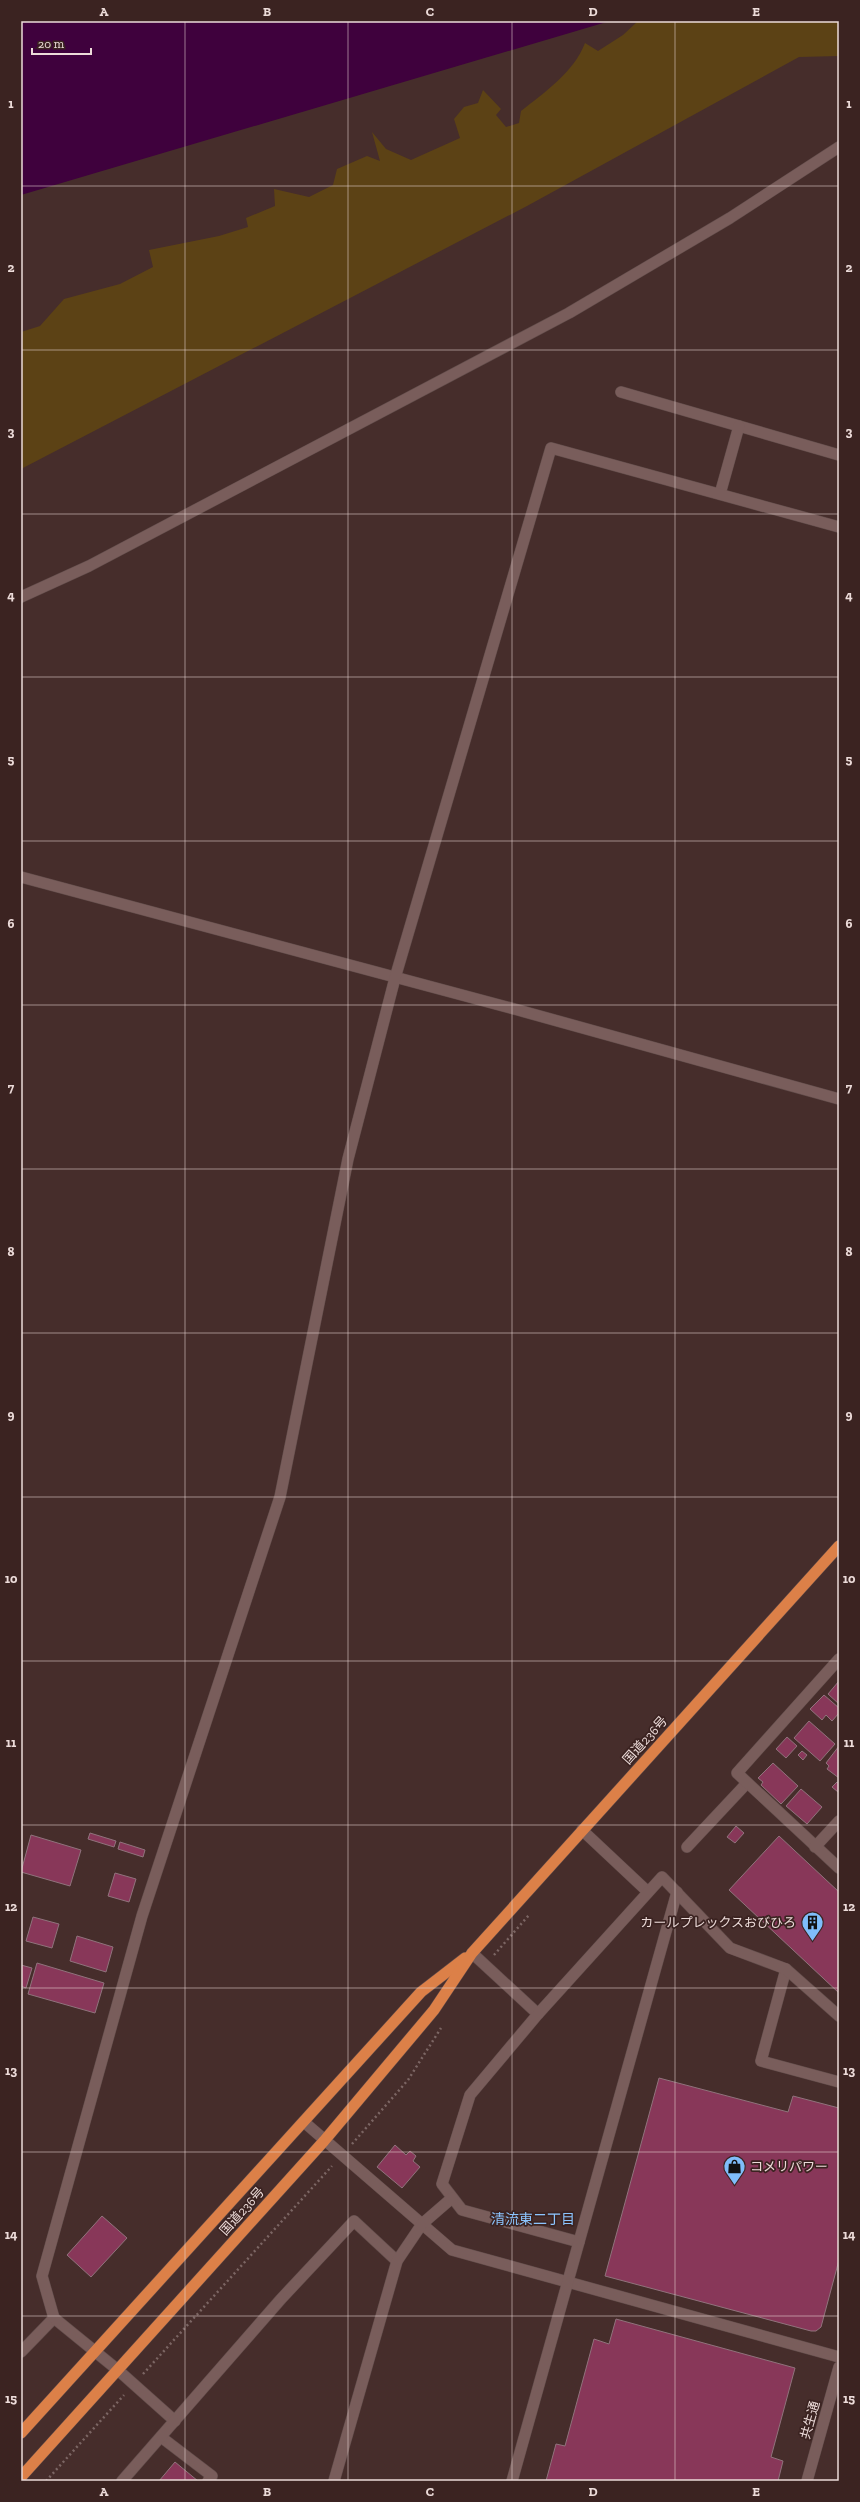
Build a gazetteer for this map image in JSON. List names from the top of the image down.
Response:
{
  "streets": {
    "highway": ["国道236号"],
    "street": ["共生通"]
  },
  "districts": ["清流東二丁目"],
  "places": {
    "building": ["カールプレックスおびひろ"],
    "shop": ["コメリパワー"]
  },
  "scale_bar": "20 m",
  "grid": {
    "columns": [
      "A",
      "B",
      "C",
      "D",
      "E"
    ],
    "rows": [
      "1",
      "2",
      "3",
      "4",
      "5",
      "6",
      "7",
      "8",
      "9",
      "10",
      "11",
      "12",
      "13",
      "14",
      "15"
    ]
  }
}
